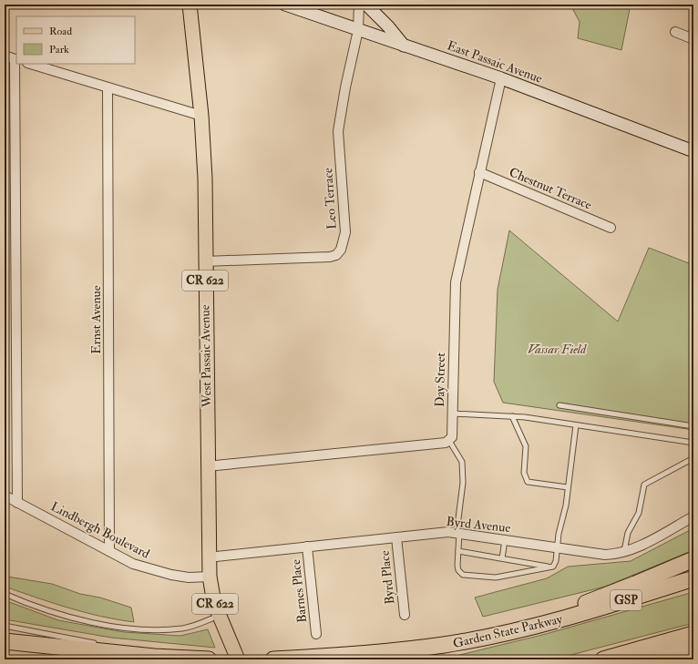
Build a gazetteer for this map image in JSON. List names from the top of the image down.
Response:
{
  "streets": {
    "highway": ["GSP", "Garden State Parkway"],
    "main road": ["East Passaic Avenue", "CR 622", "West Passaic Avenue"],
    "street": [
      "Chestnut Terrace",
      "Leo Terrace",
      "Ernst Avenue",
      "Day Street",
      "Byrd Avenue",
      "Lindbergh Boulevard",
      "Byrd Place",
      "Barnes Place"
    ]
  },
  "crossings": [
    ["East Passaic Avenue", "Leo Terrace"],
    ["East Passaic Avenue", "Day Street"],
    ["Chestnut Terrace", "Day Street"],
    ["Leo Terrace", "West Passaic Avenue"],
    ["Ernst Avenue", "Lindbergh Boulevard"],
    ["West Passaic Avenue", "Byrd Avenue"],
    ["West Passaic Avenue", "Lindbergh Boulevard"],
    ["Byrd Avenue", "Byrd Place"],
    ["Byrd Avenue", "Barnes Place"]
  ],
  "parks": ["Vassar Field"],
  "legend": ["Road", "Park"]
}
